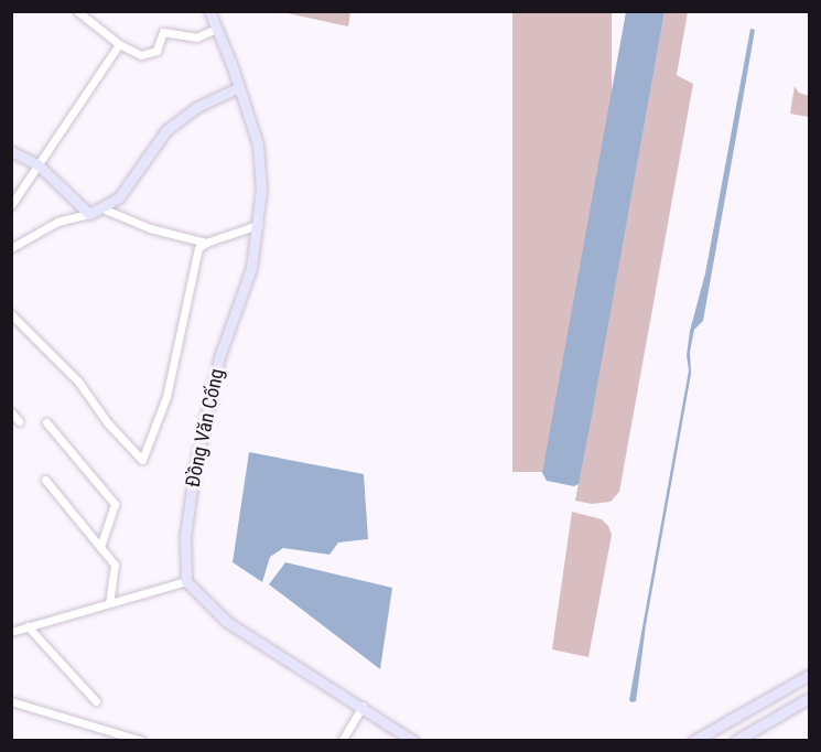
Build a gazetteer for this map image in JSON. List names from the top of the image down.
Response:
{
  "streets": {
    "street": ["Đồng Văn Cống"]
  }
}
